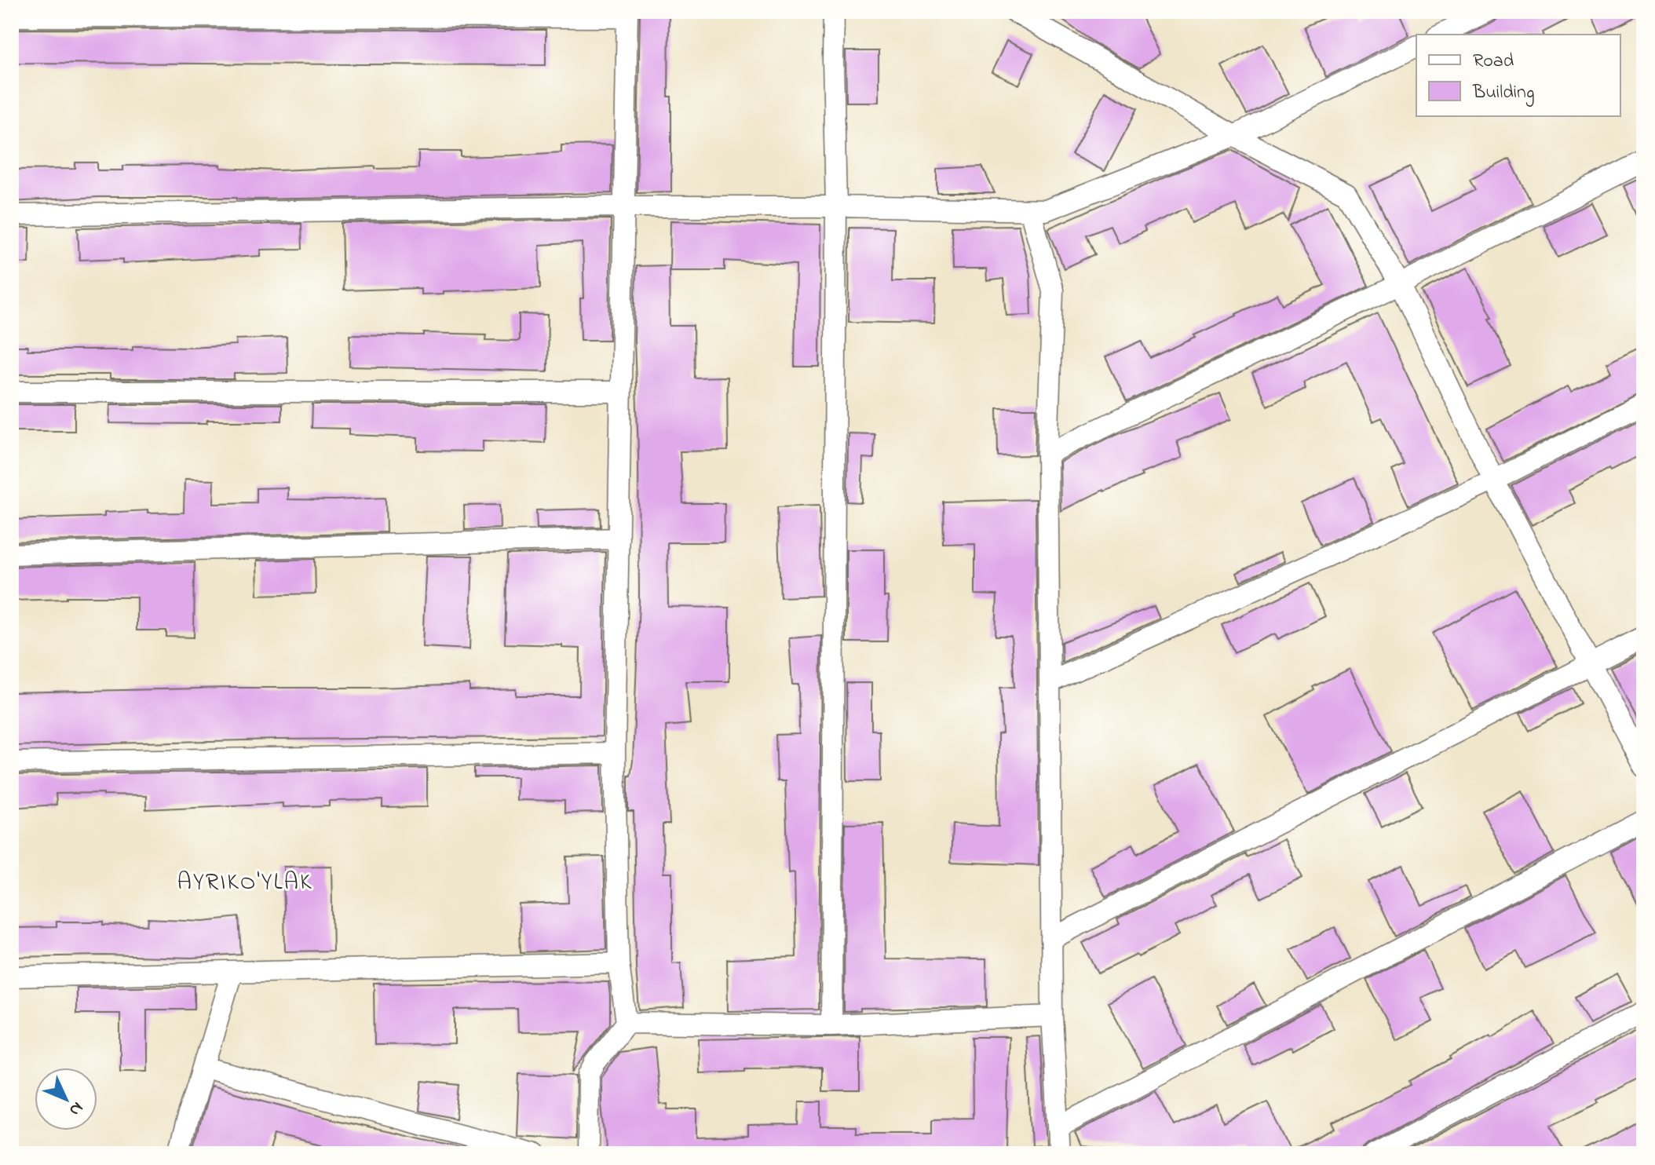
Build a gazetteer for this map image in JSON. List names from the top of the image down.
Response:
{
  "districts": ["AYRIKO'YLAK"],
  "legend": ["Road", "Building"],
  "north": "bottom right"
}
